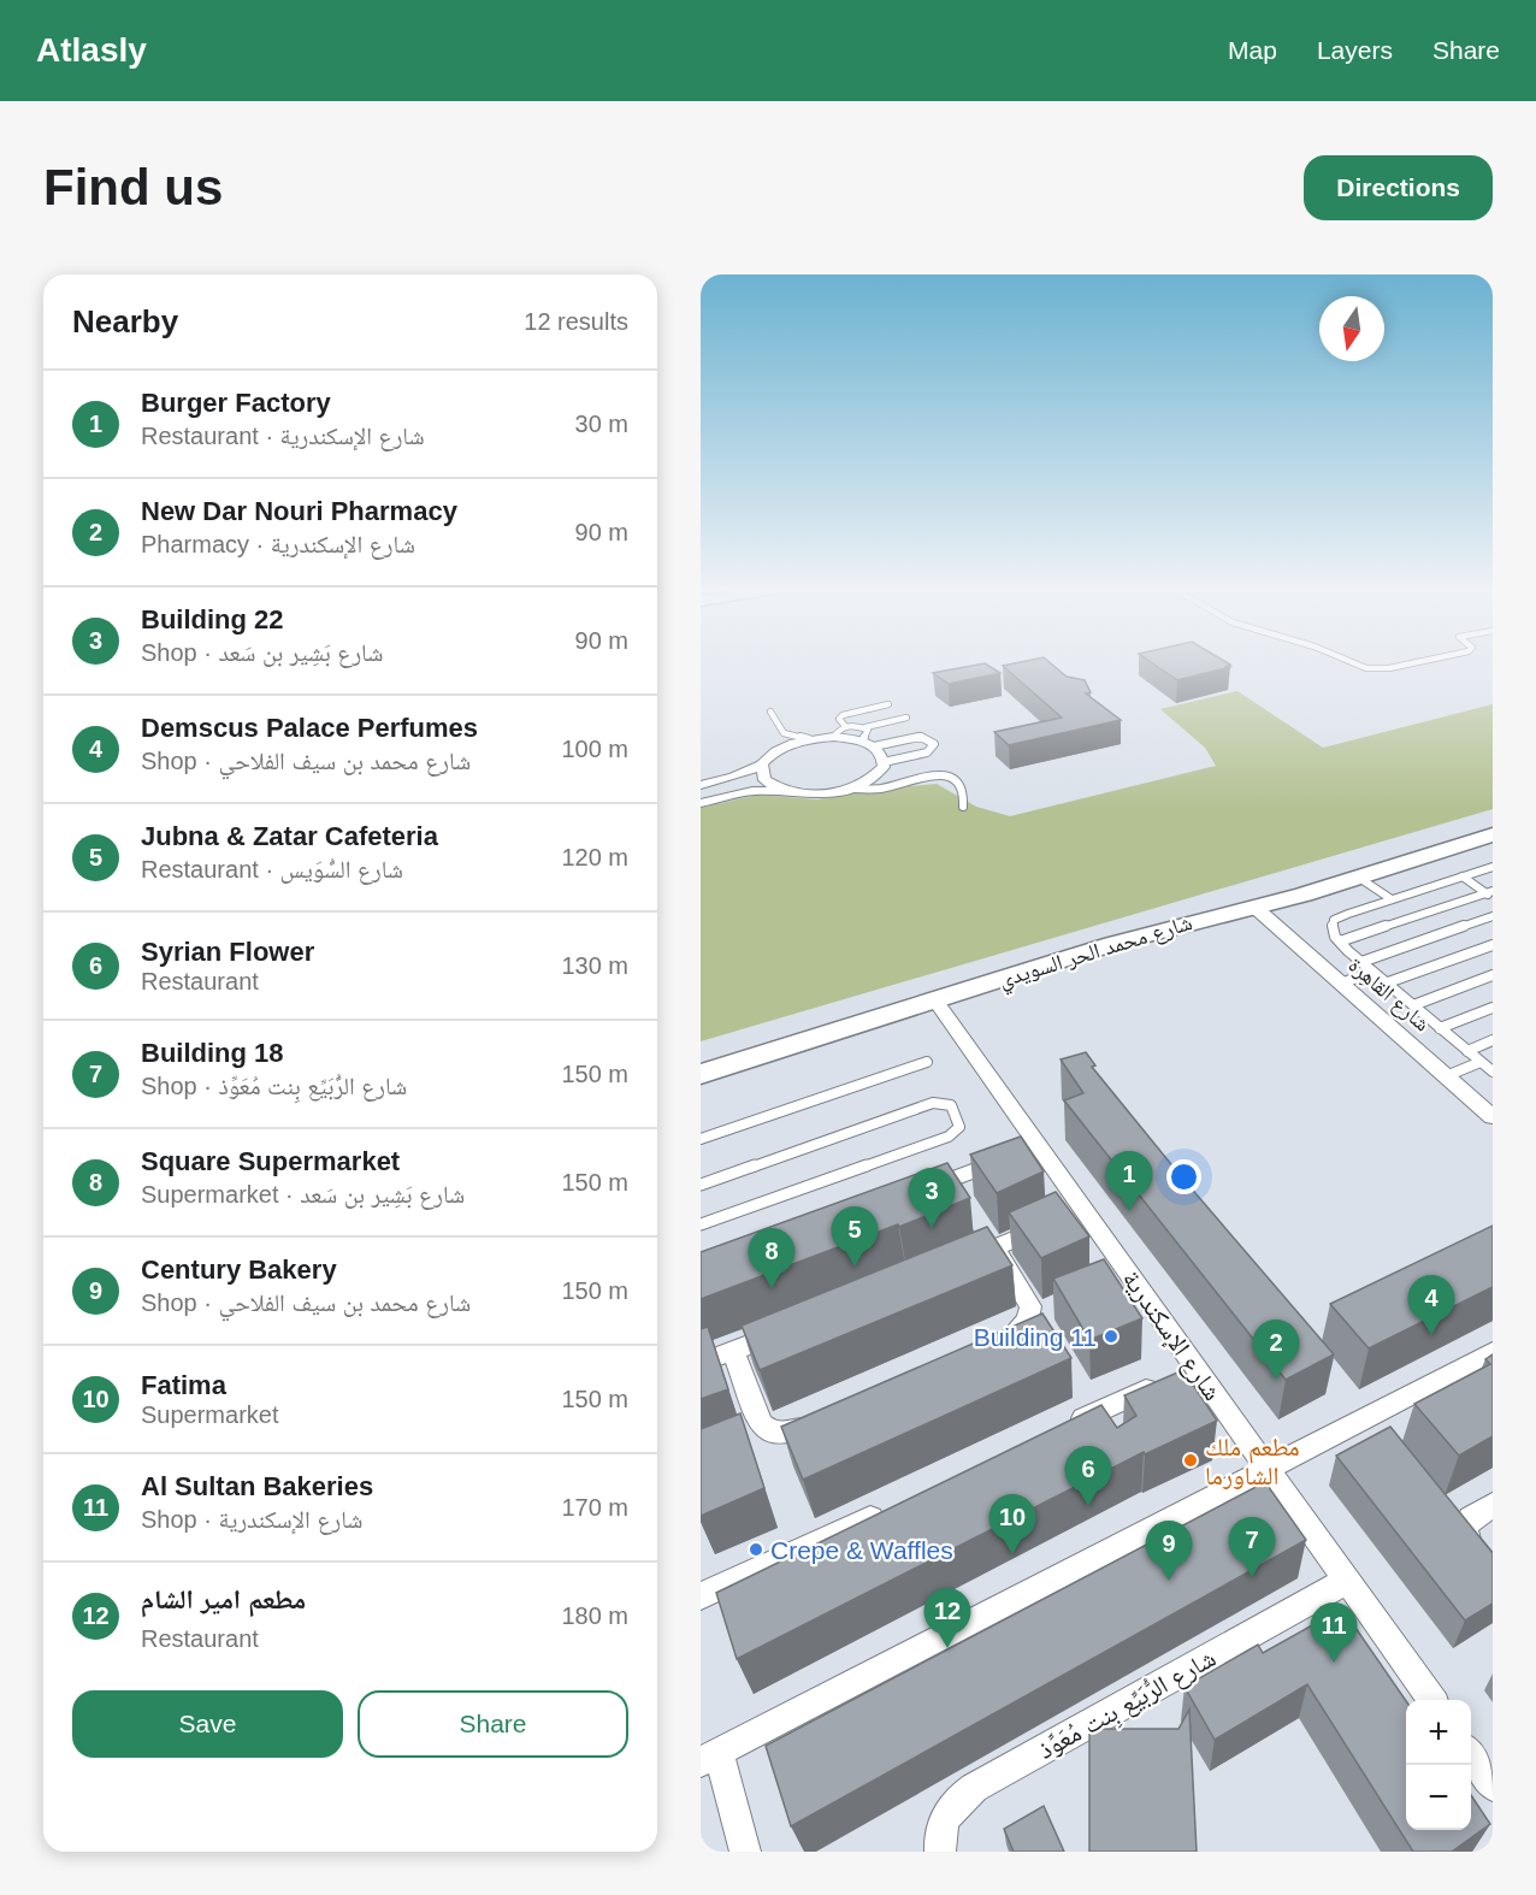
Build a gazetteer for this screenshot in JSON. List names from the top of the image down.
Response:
{
  "streets": {
    "street": [
      "شارع محمد الحر السويدي",
      "شارع القاهِرة",
      "شارع الإسكندرية",
      "شارع الرُّبَيِّع بِنت مُعَوِّذ"
    ]
  },
  "crossings": [
    ["شارع محمد الحر السويدي", "شارع القاهِرة"],
    ["شارع محمد الحر السويدي", "شارع الإسكندرية"],
    ["شارع الإسكندرية", "شارع الرُّبَيِّع بِنت مُعَوِّذ"]
  ],
  "places": ["Building 11", "مطعم ملك الشاورما", "Crepe & Waffles"],
  "north": "bottom",
  "page": {
    "header": "Atlasly",
    "nav": ["Map", "Layers", "Share"],
    "buttons": [
      "Directions",
      ["Save", "Share"]
    ],
    "title": "Find us",
    "heading": ["Nearby", "12 results"],
    "list": [
      {
        "mark": "1",
        "name": "Burger Factory",
        "note": "Restaurant · شارع الإسكندرية",
        "value": "30 m"
      },
      {
        "mark": "2",
        "name": "New Dar Nouri Pharmacy",
        "note": "Pharmacy · شارع الإسكندرية",
        "value": "90 m"
      },
      {
        "mark": "3",
        "name": "Building 22",
        "note": "Shop · شارع بَشِير بن سَعد",
        "value": "90 m"
      },
      {
        "mark": "4",
        "name": "Demscus Palace Perfumes",
        "note": "Shop · شارع محمد بن سيف الفلاحي",
        "value": "100 m"
      },
      {
        "mark": "5",
        "name": "Jubna & Zatar Cafeteria",
        "note": "Restaurant · شارع السُّوَيس",
        "value": "120 m"
      },
      {
        "mark": "6",
        "name": "Syrian Flower",
        "note": "Restaurant",
        "value": "130 m"
      },
      {
        "mark": "7",
        "name": "Building 18",
        "note": "Shop · شارع الرُّبَيِّع بِنت مُعَوِّذ",
        "value": "150 m"
      },
      {
        "mark": "8",
        "name": "Square Supermarket",
        "note": "Supermarket · شارع بَشِير بن سَعد",
        "value": "150 m"
      },
      {
        "mark": "9",
        "name": "Century Bakery",
        "note": "Shop · شارع محمد بن سيف الفلاحي",
        "value": "150 m"
      },
      {
        "mark": "10",
        "name": "Fatima",
        "note": "Supermarket",
        "value": "150 m"
      },
      {
        "mark": "11",
        "name": "Al Sultan Bakeries",
        "note": "Shop · شارع الإسكندرية",
        "value": "170 m"
      },
      {
        "mark": "12",
        "name": "مطعم امير الشام",
        "note": "Restaurant",
        "value": "180 m"
      }
    ],
    "pins": [
      "1",
      "3",
      "5",
      "8",
      "4",
      "2",
      "6",
      "10",
      "7",
      "9",
      "12",
      "11"
    ],
    "map_buttons": ["+", "−"]
  }
}
